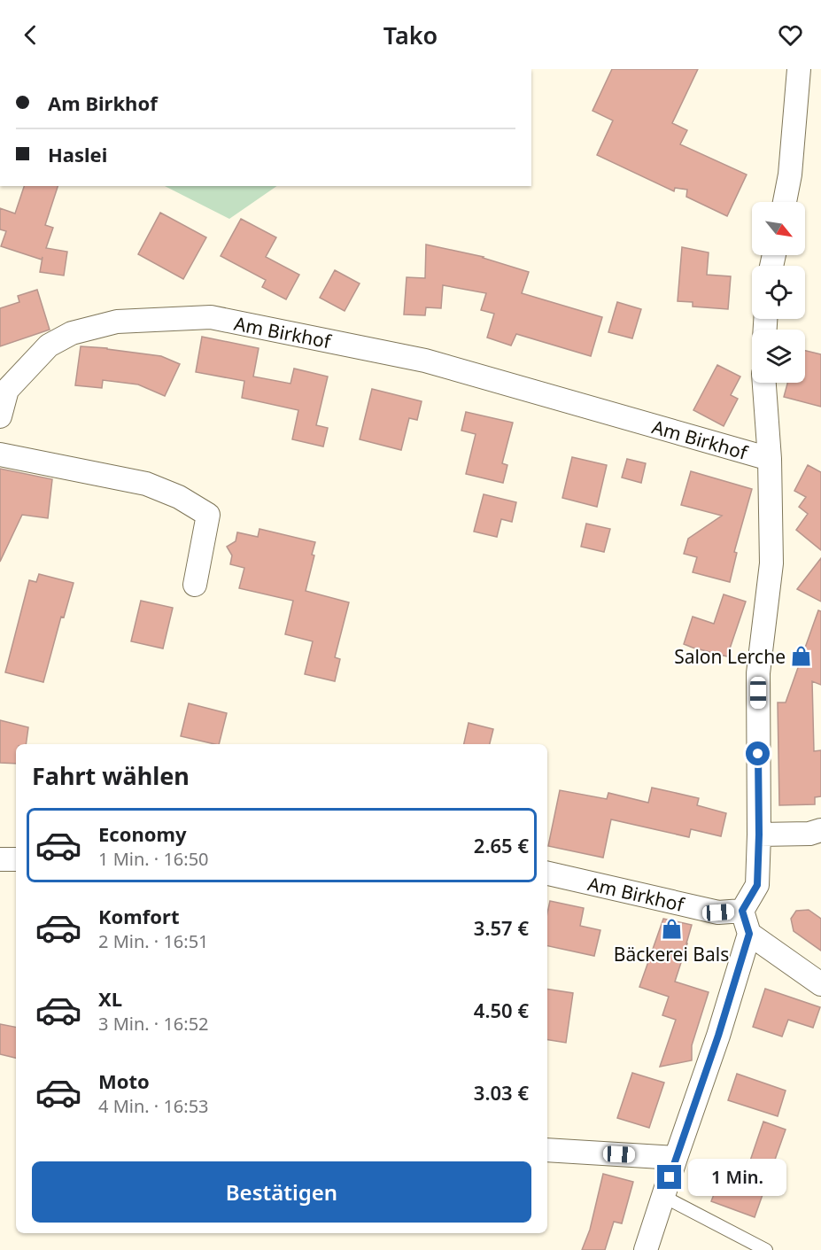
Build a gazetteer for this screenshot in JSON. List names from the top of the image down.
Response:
{
  "streets": {
    "street": ["Am Birkhof"]
  },
  "places": {
    "shop": ["Salon Lerche", "Bäckerei Bals"]
  },
  "north": "bottom right",
  "page": {
    "header": "Tako",
    "banner": ["Am Birkhof", "Haslei"],
    "heading": "Fahrt wählen",
    "list": [
      {
        "name": "Economy",
        "note": "1 Min. · 16:50",
        "value": "2.65 €"
      },
      {
        "name": "Komfort",
        "note": "2 Min. · 16:51",
        "value": "3.57 €"
      },
      {
        "name": "XL",
        "note": "3 Min. · 16:52",
        "value": "4.50 €"
      },
      {
        "name": "Moto",
        "note": "4 Min. · 16:53",
        "value": "3.03 €"
      }
    ],
    "buttons": "Bestätigen",
    "bubble": "1 Min."
  }
}
